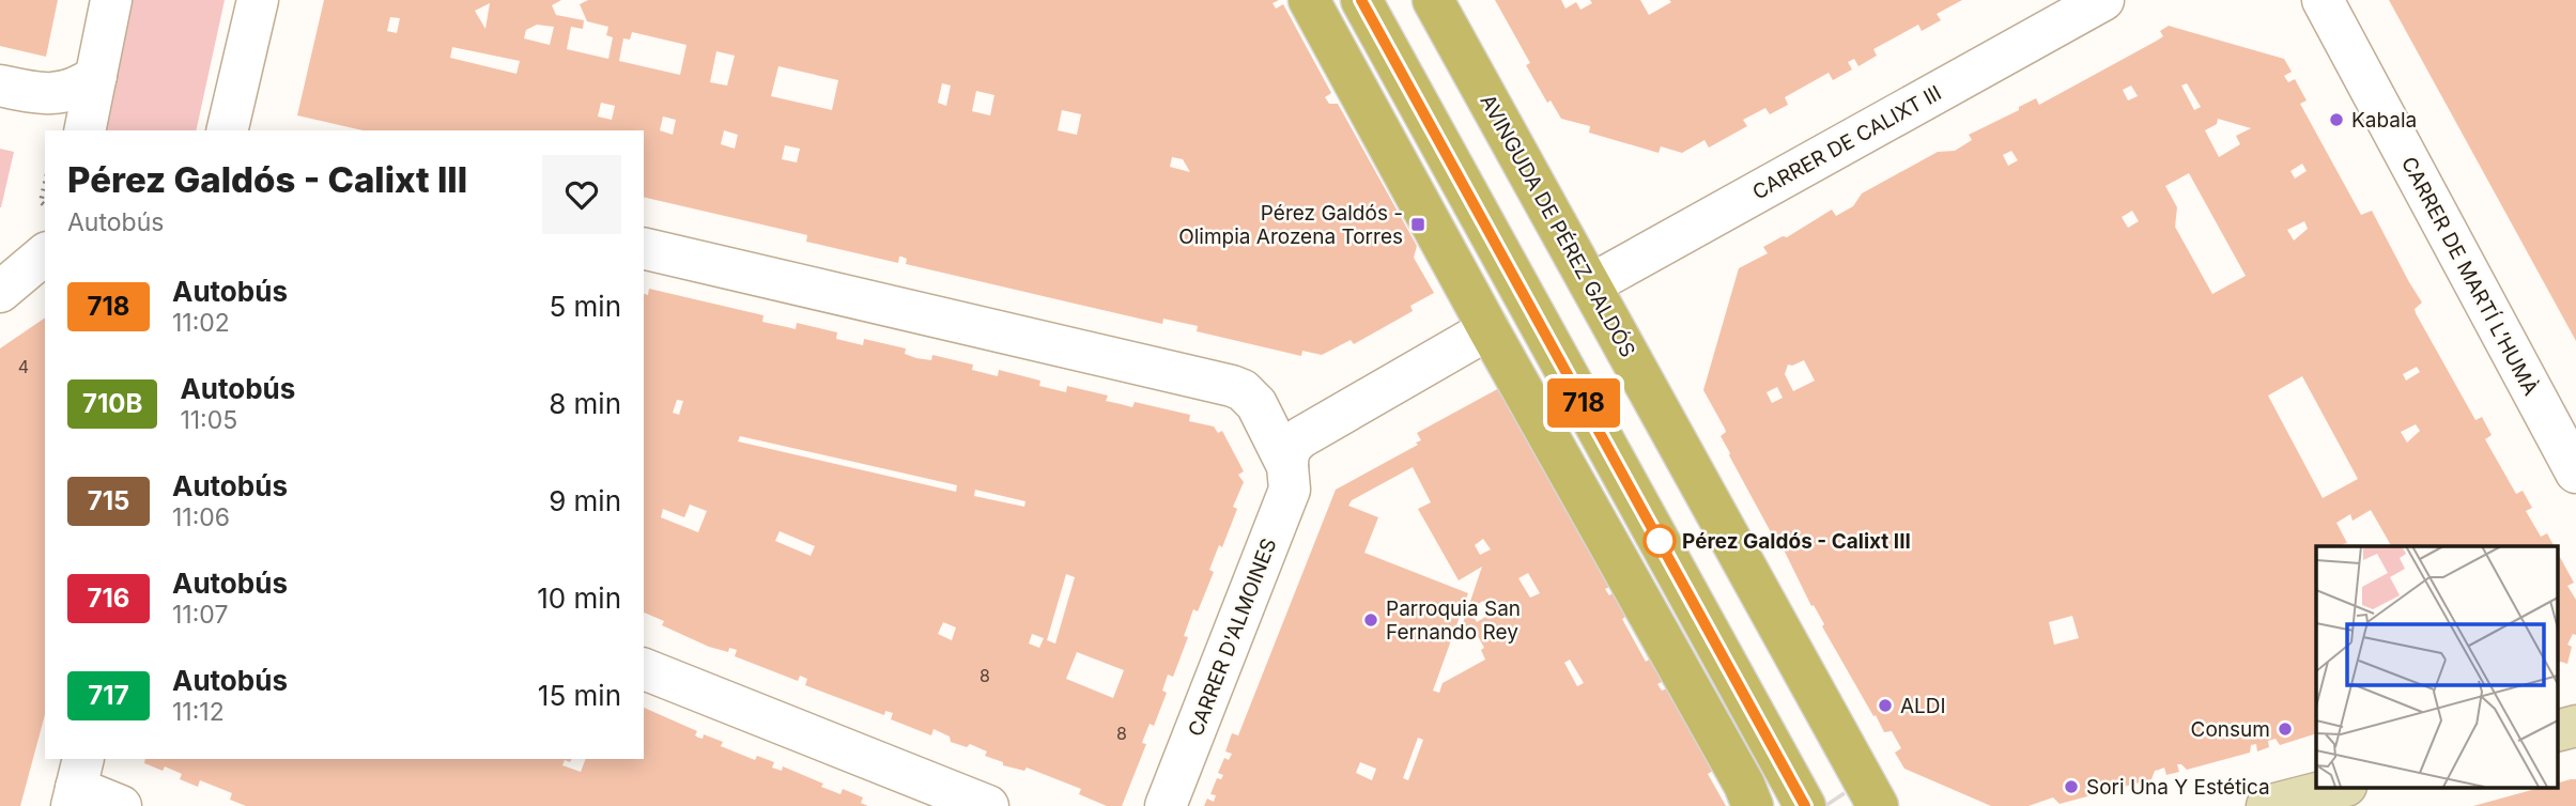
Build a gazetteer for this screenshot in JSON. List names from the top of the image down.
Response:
{
  "streets": {
    "main road": ["AVINGUDA DE PÉREZ GALDÓS"],
    "street": ["CARRER DE CALIXT III", "CARRER DE MARTÍ L’HUMÀ", "CARRER D'ALMOINES"]
  },
  "crossings": [
    ["CARRER DE CALIXT III", "AVINGUDA DE PÉREZ GALDÓS"]
  ],
  "places": {
    "other": [
      "Kabala",
      "Pérez Galdós - Calixt III",
      "Parroquia San Fernando Rey",
      "ALDI",
      "Consum",
      "Sori Una Y Estética"
    ],
    "transit": ["Pérez Galdós - Olimpia Arozena Torres"]
  },
  "lines": ["bus line 718"],
  "house_numbers": ["4", "8", "8"],
  "page": {
    "on_map": "718",
    "heading": ["Pérez Galdós - Calixt III", "Autobús"],
    "list": [
      {
        "mark": "718",
        "name": "Autobús",
        "note": "11:02",
        "value": "5 min"
      },
      {
        "mark": "710B",
        "name": "Autobús",
        "note": "11:05",
        "value": "8 min"
      },
      {
        "mark": "715",
        "name": "Autobús",
        "note": "11:06",
        "value": "9 min"
      },
      {
        "mark": "716",
        "name": "Autobús",
        "note": "11:07",
        "value": "10 min"
      },
      {
        "mark": "717",
        "name": "Autobús",
        "note": "11:12",
        "value": "15 min"
      }
    ]
  }
}
